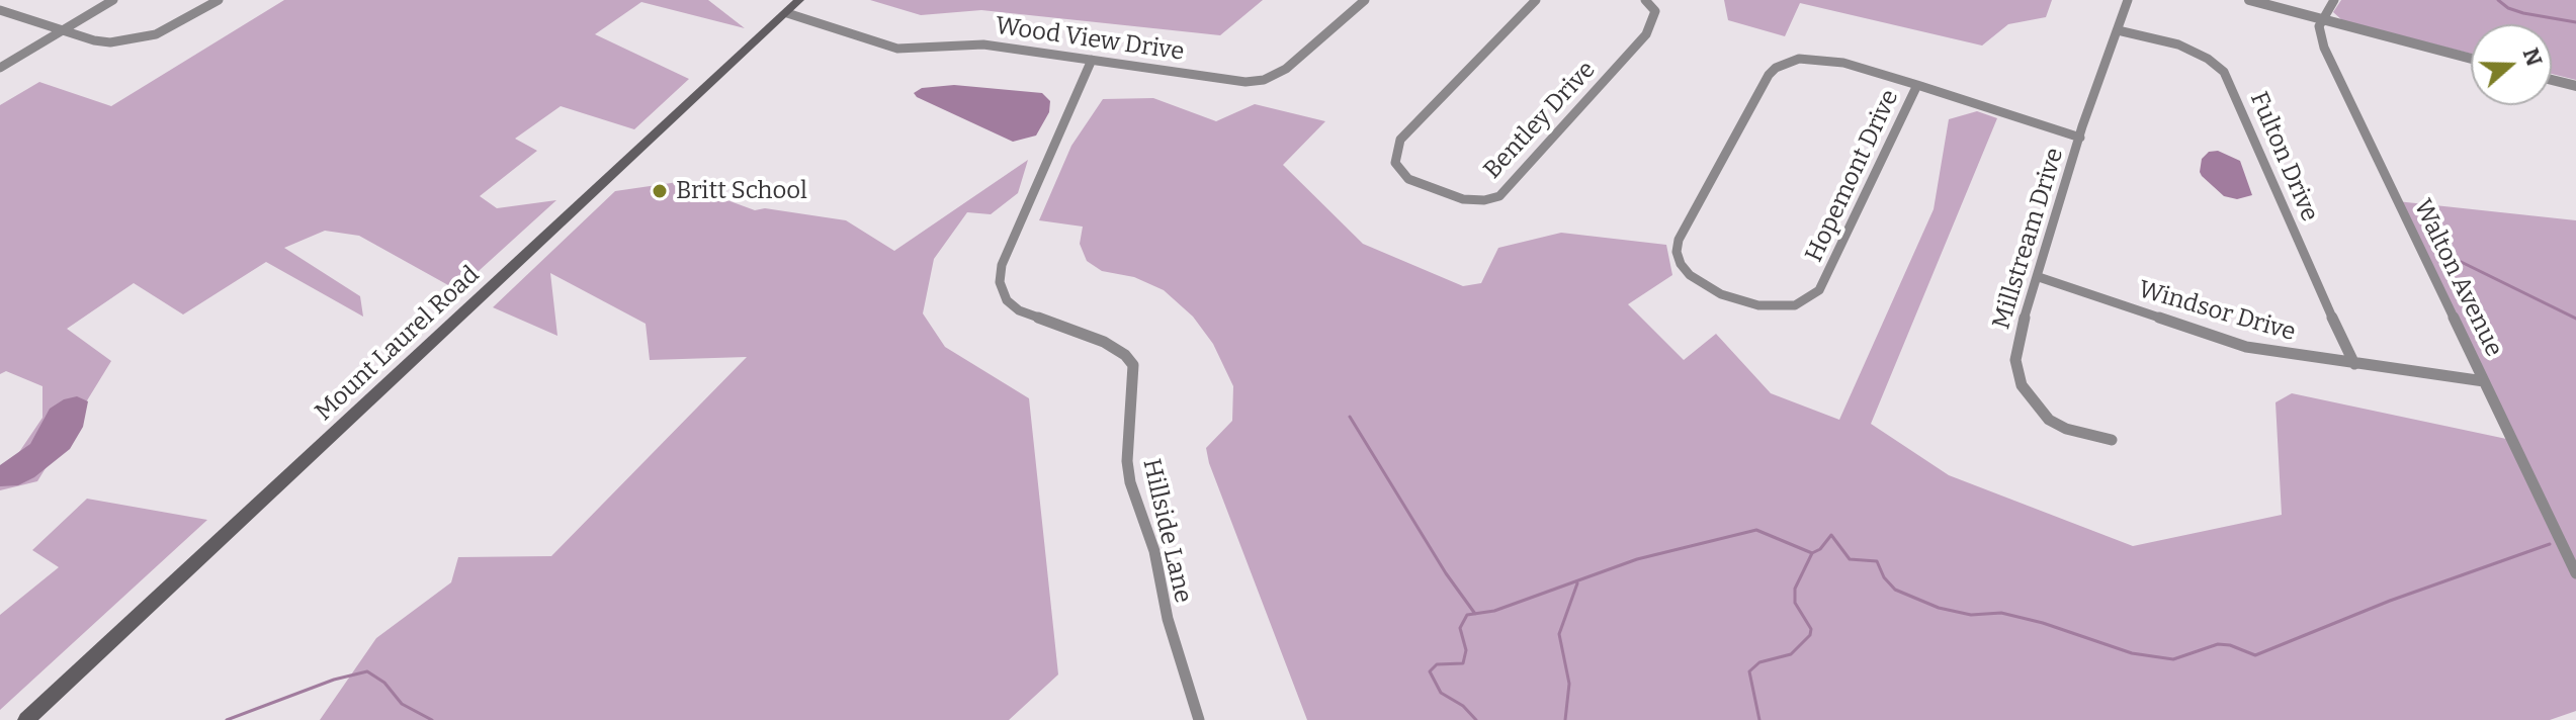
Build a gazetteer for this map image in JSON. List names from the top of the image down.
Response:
{
  "streets": {
    "main road": ["Mount Laurel Road"],
    "street": [
      "Wood View Drive",
      "Bentley Drive",
      "Fulton Drive",
      "Hopemont Drive",
      "Millstream Drive",
      "Walton Avenue",
      "Windsor Drive",
      "Hillside Lane"
    ]
  },
  "crossings": [
    ["Wood View Drive", "Mount Laurel Road"],
    ["Wood View Drive", "Hillside Lane"],
    ["Fulton Drive", "Millstream Drive"],
    ["Fulton Drive", "Windsor Drive"],
    ["Hopemont Drive", "Millstream Drive"],
    ["Millstream Drive", "Windsor Drive"],
    ["Walton Avenue", "Windsor Drive"]
  ],
  "places": ["Britt School"],
  "north": "right"
}
